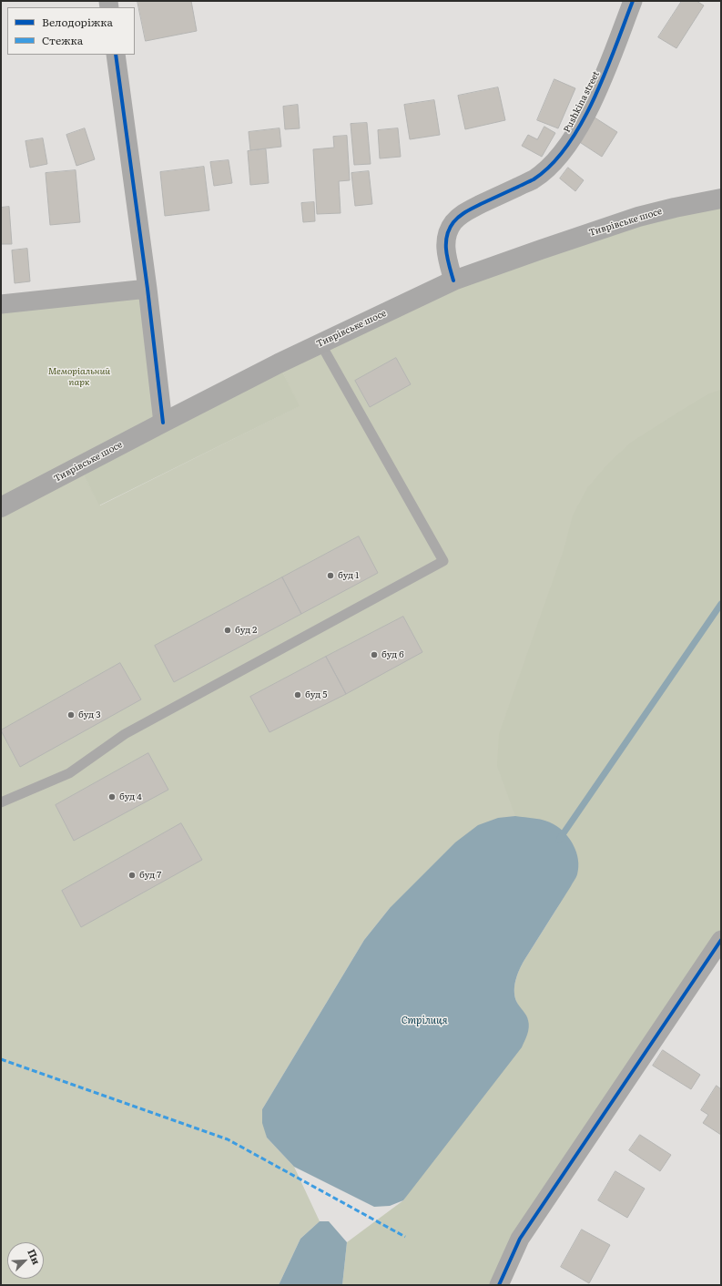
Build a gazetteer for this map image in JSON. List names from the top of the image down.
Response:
{
  "streets": {
    "main road": ["Тиврівське шосе"],
    "street": ["Pushkina street"]
  },
  "crossings": [
    ["Pushkina street", "Тиврівське шосе"]
  ],
  "water": ["Стрілиця"],
  "parks": ["Меморіальний парк"],
  "places": [
    "буд 1",
    "буд 2",
    "буд 6",
    "буд 5",
    "буд 3",
    "буд 4",
    "буд 7"
  ],
  "legend": ["Велодоріжка", "Стежка"],
  "north": "top right"
}
